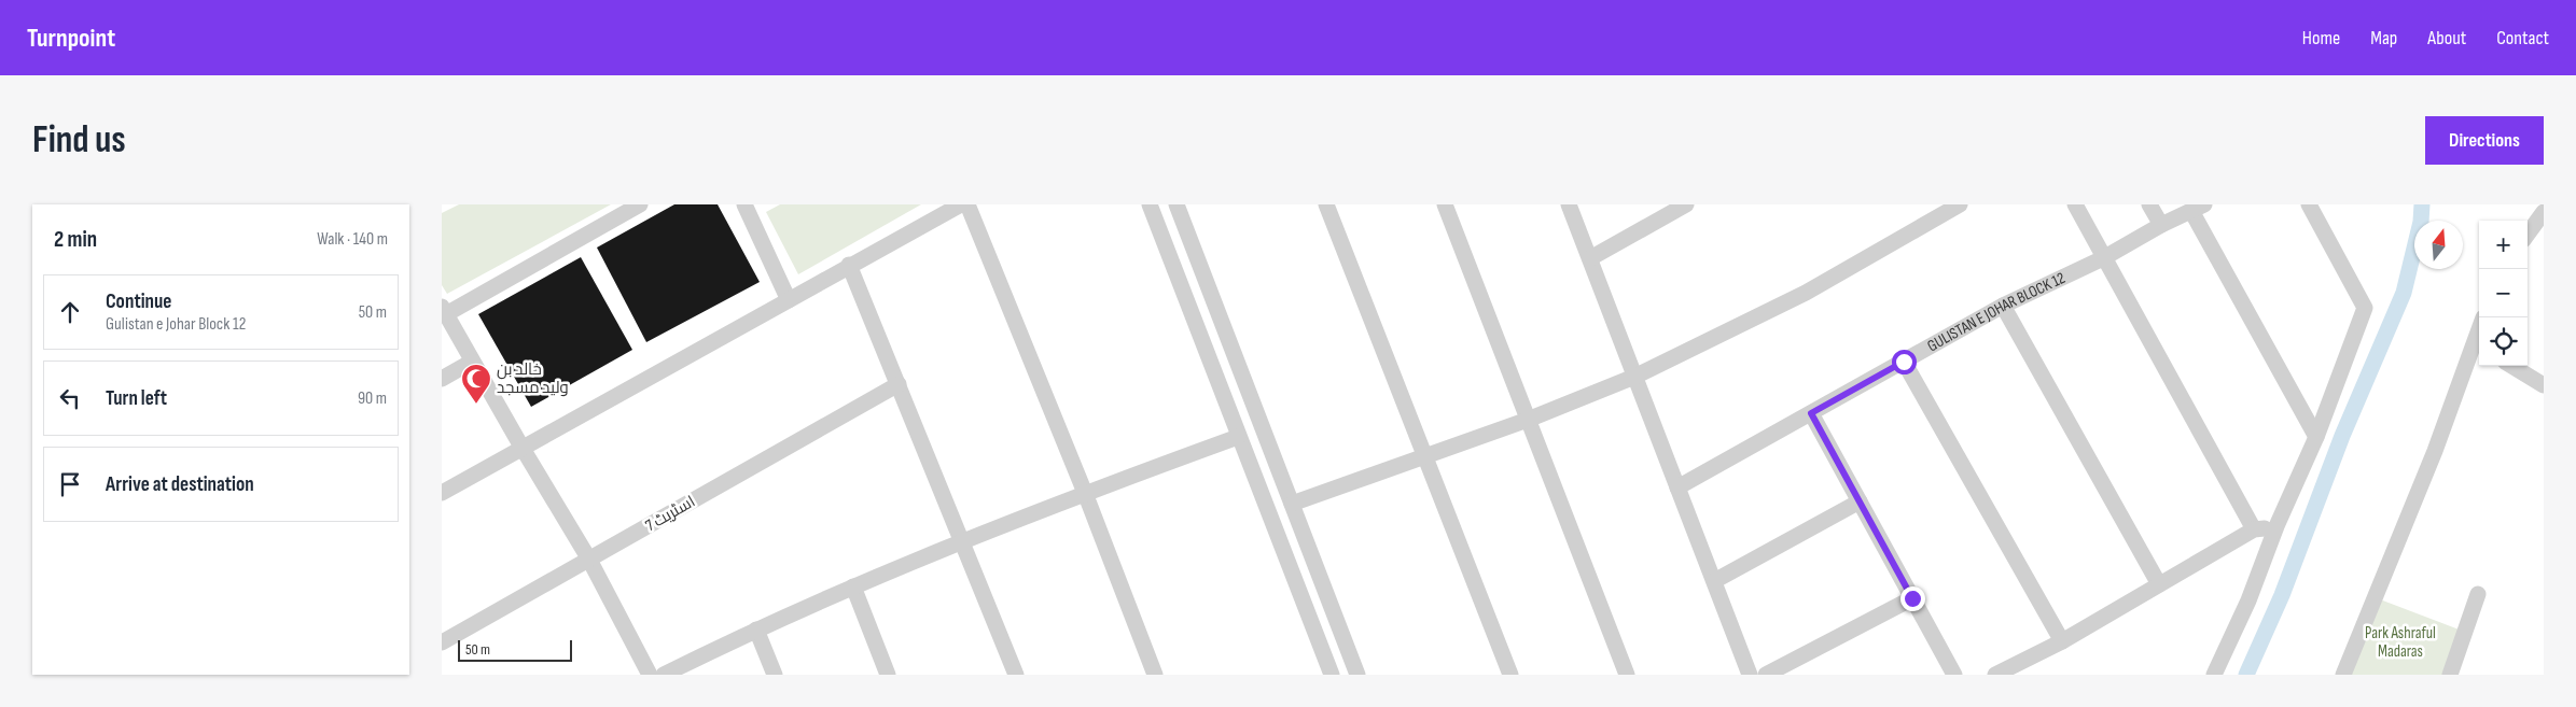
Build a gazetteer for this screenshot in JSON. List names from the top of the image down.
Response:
{
  "streets": {
    "street": ["GULISTAN E JOHAR BLOCK 12", "اسٹریٹ 7"]
  },
  "parks": ["Park Ashraful Madaras"],
  "places": {
    "mosque": ["خالد بن ولید مسجد"]
  },
  "scale_bar": "50 m",
  "north": "top",
  "page": {
    "header": "Turnpoint",
    "nav": [
      "Home",
      "Map",
      "About",
      "Contact"
    ],
    "buttons": "Directions",
    "title": "Find us",
    "heading": ["2 min", "Walk · 140 m"],
    "map_buttons": ["+", "−"],
    "list": [
      ["Continue", "Gulistan e Johar Block 12", "50 m"],
      ["Turn left", "90 m"],
      "Arrive at destination"
    ],
    "scale": "50 m"
  }
}
